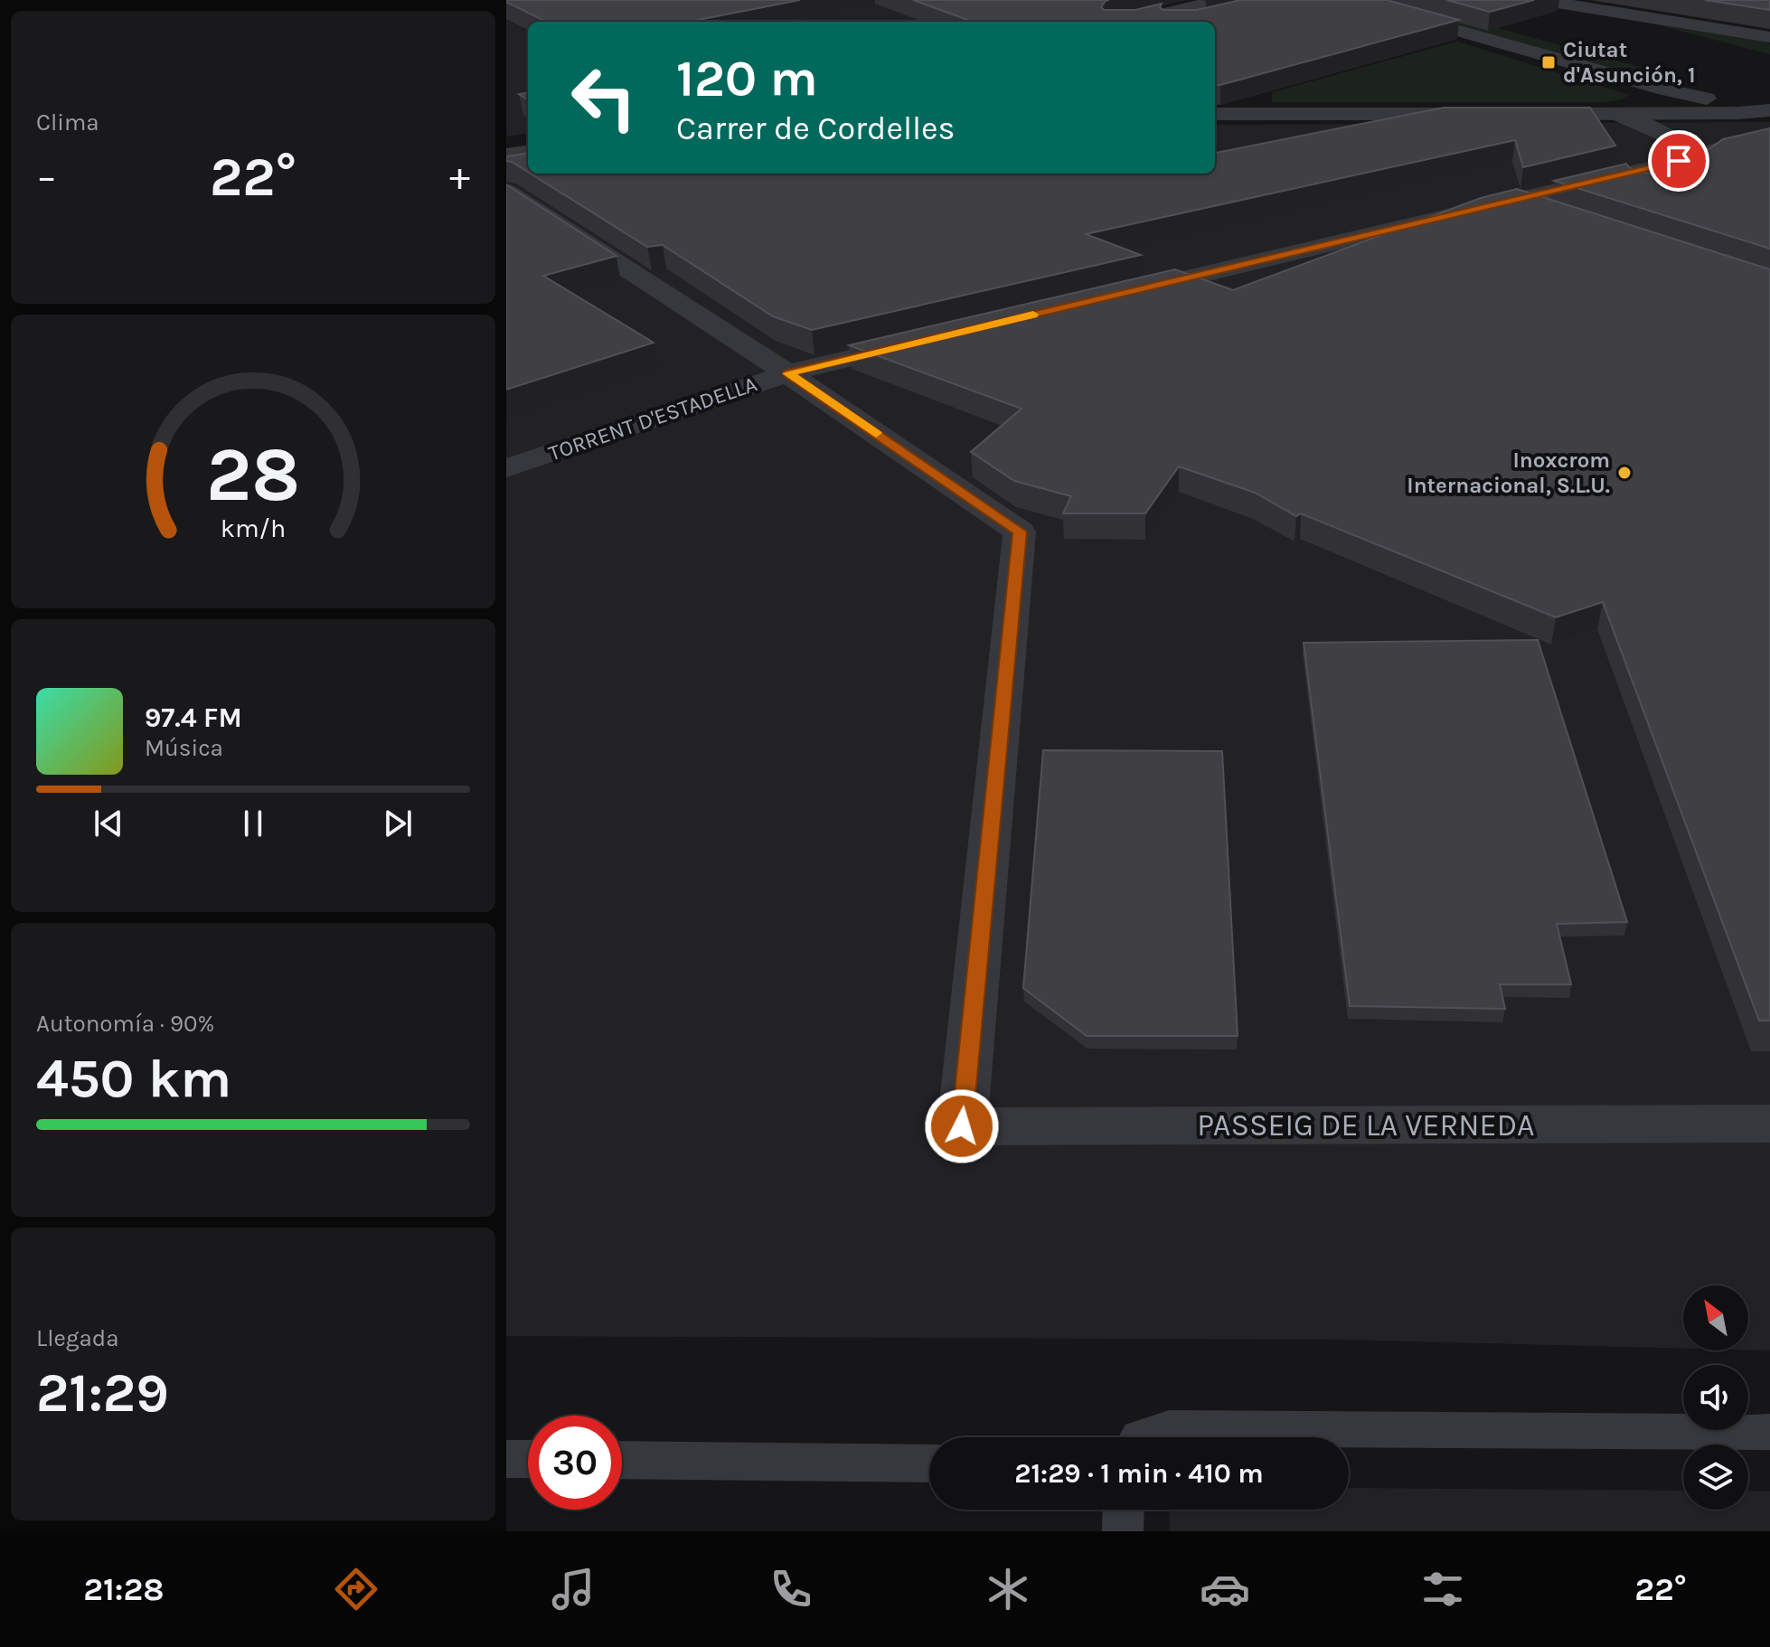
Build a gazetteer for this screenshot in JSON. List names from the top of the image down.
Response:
{
  "streets": {
    "street": ["TORRENT D'ESTADELLA", "PASSEIG DE LA VERNEDA"]
  },
  "crossings": [
    ["TORRENT D'ESTADELLA", "PASSEIG DE LA VERNEDA"]
  ],
  "places": {
    "transit": ["Ciutat d'Asunción, 1"],
    "other": ["Inoxcrom Internacional, S.L.U."]
  },
  "north": "top left",
  "page": {
    "tile": [
      "Clima",
      ["Autonomía · 90%", "450 km"],
      ["Llegada", "21:29"]
    ],
    "turn": ["120 m", "Carrer de Cordelles"],
    "heat": ["−", "22°", "+"],
    "song": ["97.4 FM", "Música"],
    "limit": "30",
    "trip": "21:29 · 1 min · 410 m",
    "tabs": ["21:28", "22°"],
    "gauge": ["28", "km/h"]
  }
}
